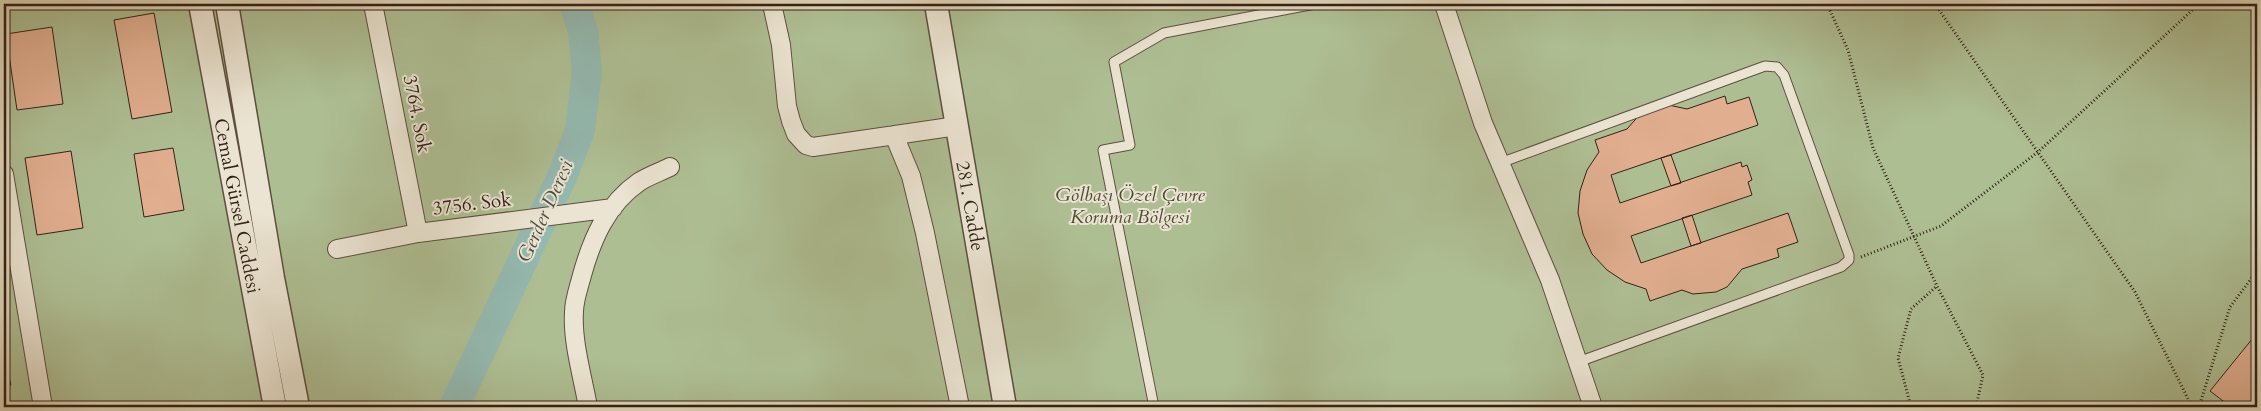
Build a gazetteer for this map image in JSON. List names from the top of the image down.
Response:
{
  "streets": {
    "street": [
      "3764. Sok",
      "3756. Sok",
      "Cemal Gürsel Caddesi",
      "281. Cadde"
    ]
  },
  "crossings": [
    ["3764. Sok", "3756. Sok"]
  ],
  "water": ["Gerder Deresi"],
  "parks": ["Gölbaşı Özel Çevre Koruma Bölgesi"]
}
